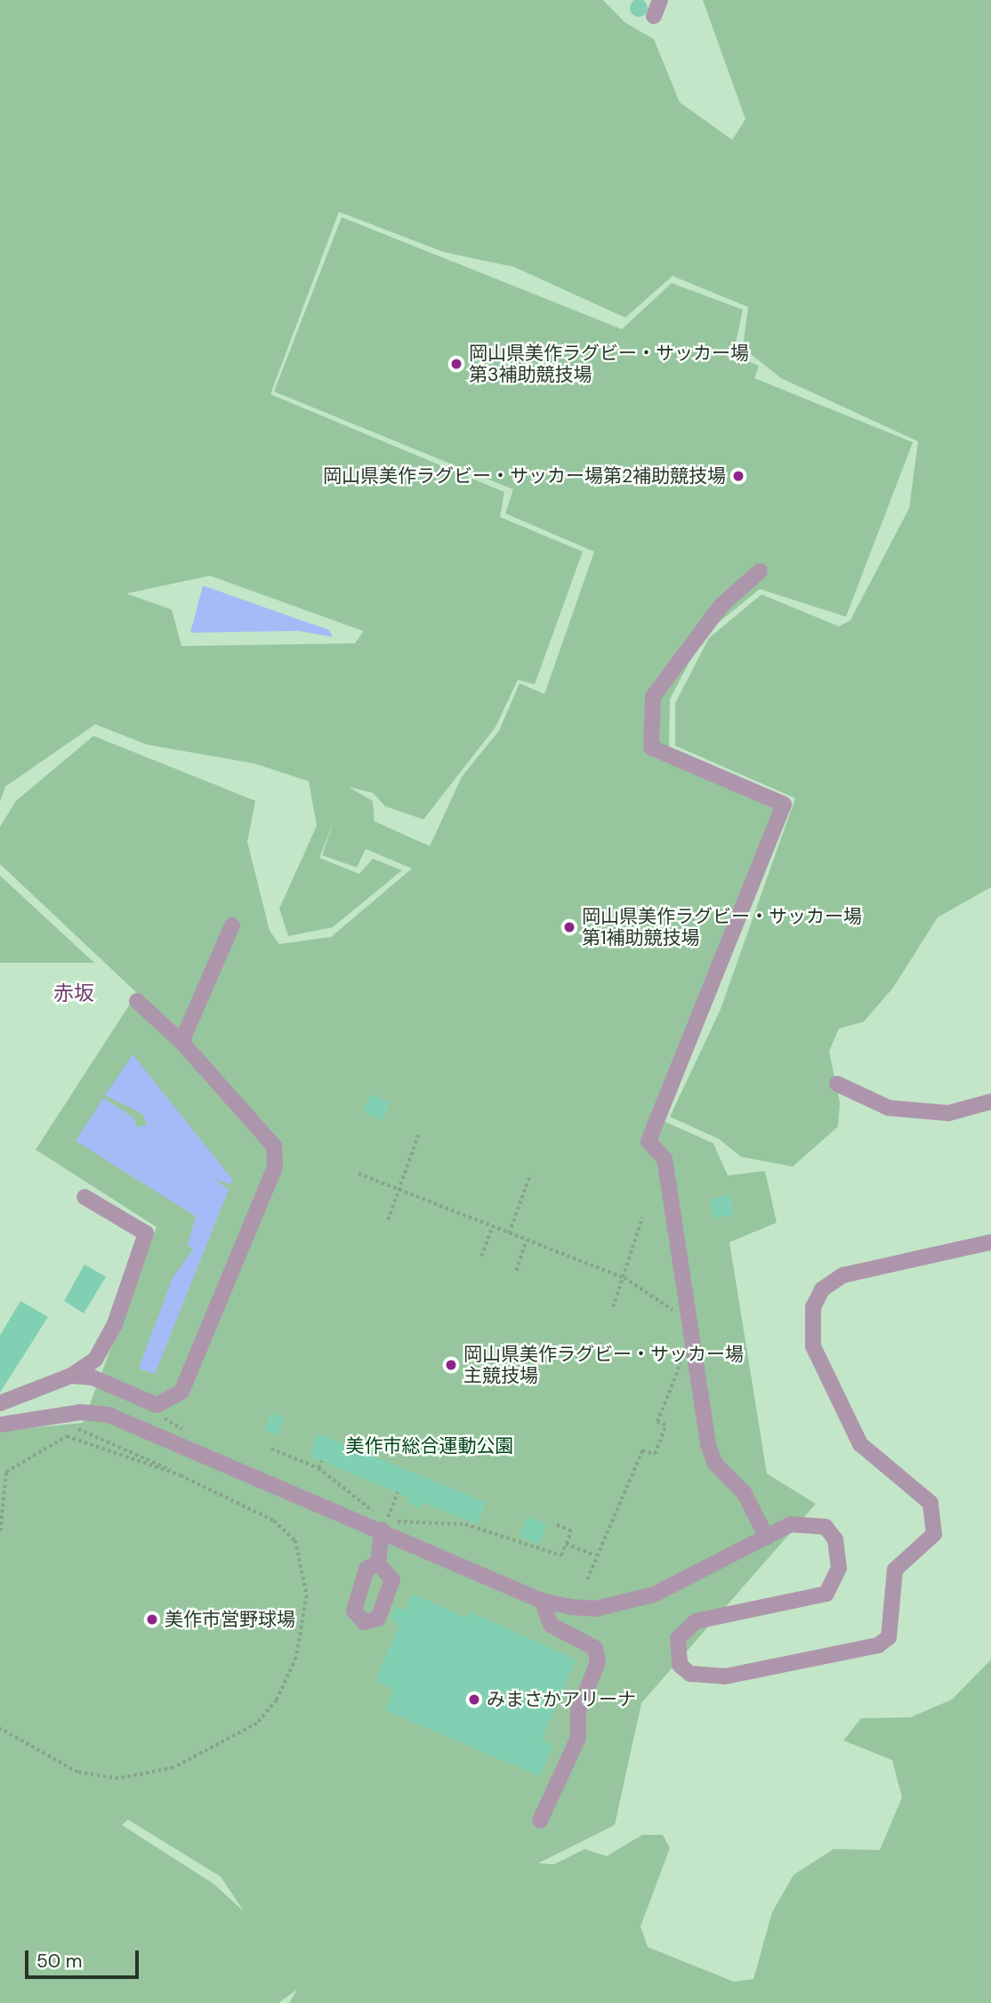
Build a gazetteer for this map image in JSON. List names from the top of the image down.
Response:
{
  "districts": ["赤坂"],
  "parks": ["美作市総合運動公園"],
  "places": [
    "岡山県美作ラグビー・サッカー場 第3補助競技場",
    "岡山県美作ラグビー・サッカー場第2補助競技場",
    "岡山県美作ラグビー・サッカー場 第1補助競技場",
    "岡山県美作ラグビー・サッカー場 主競技場",
    "美作市営野球場",
    "みまさかアリーナ"
  ],
  "scale_bar": "50 m"
}
